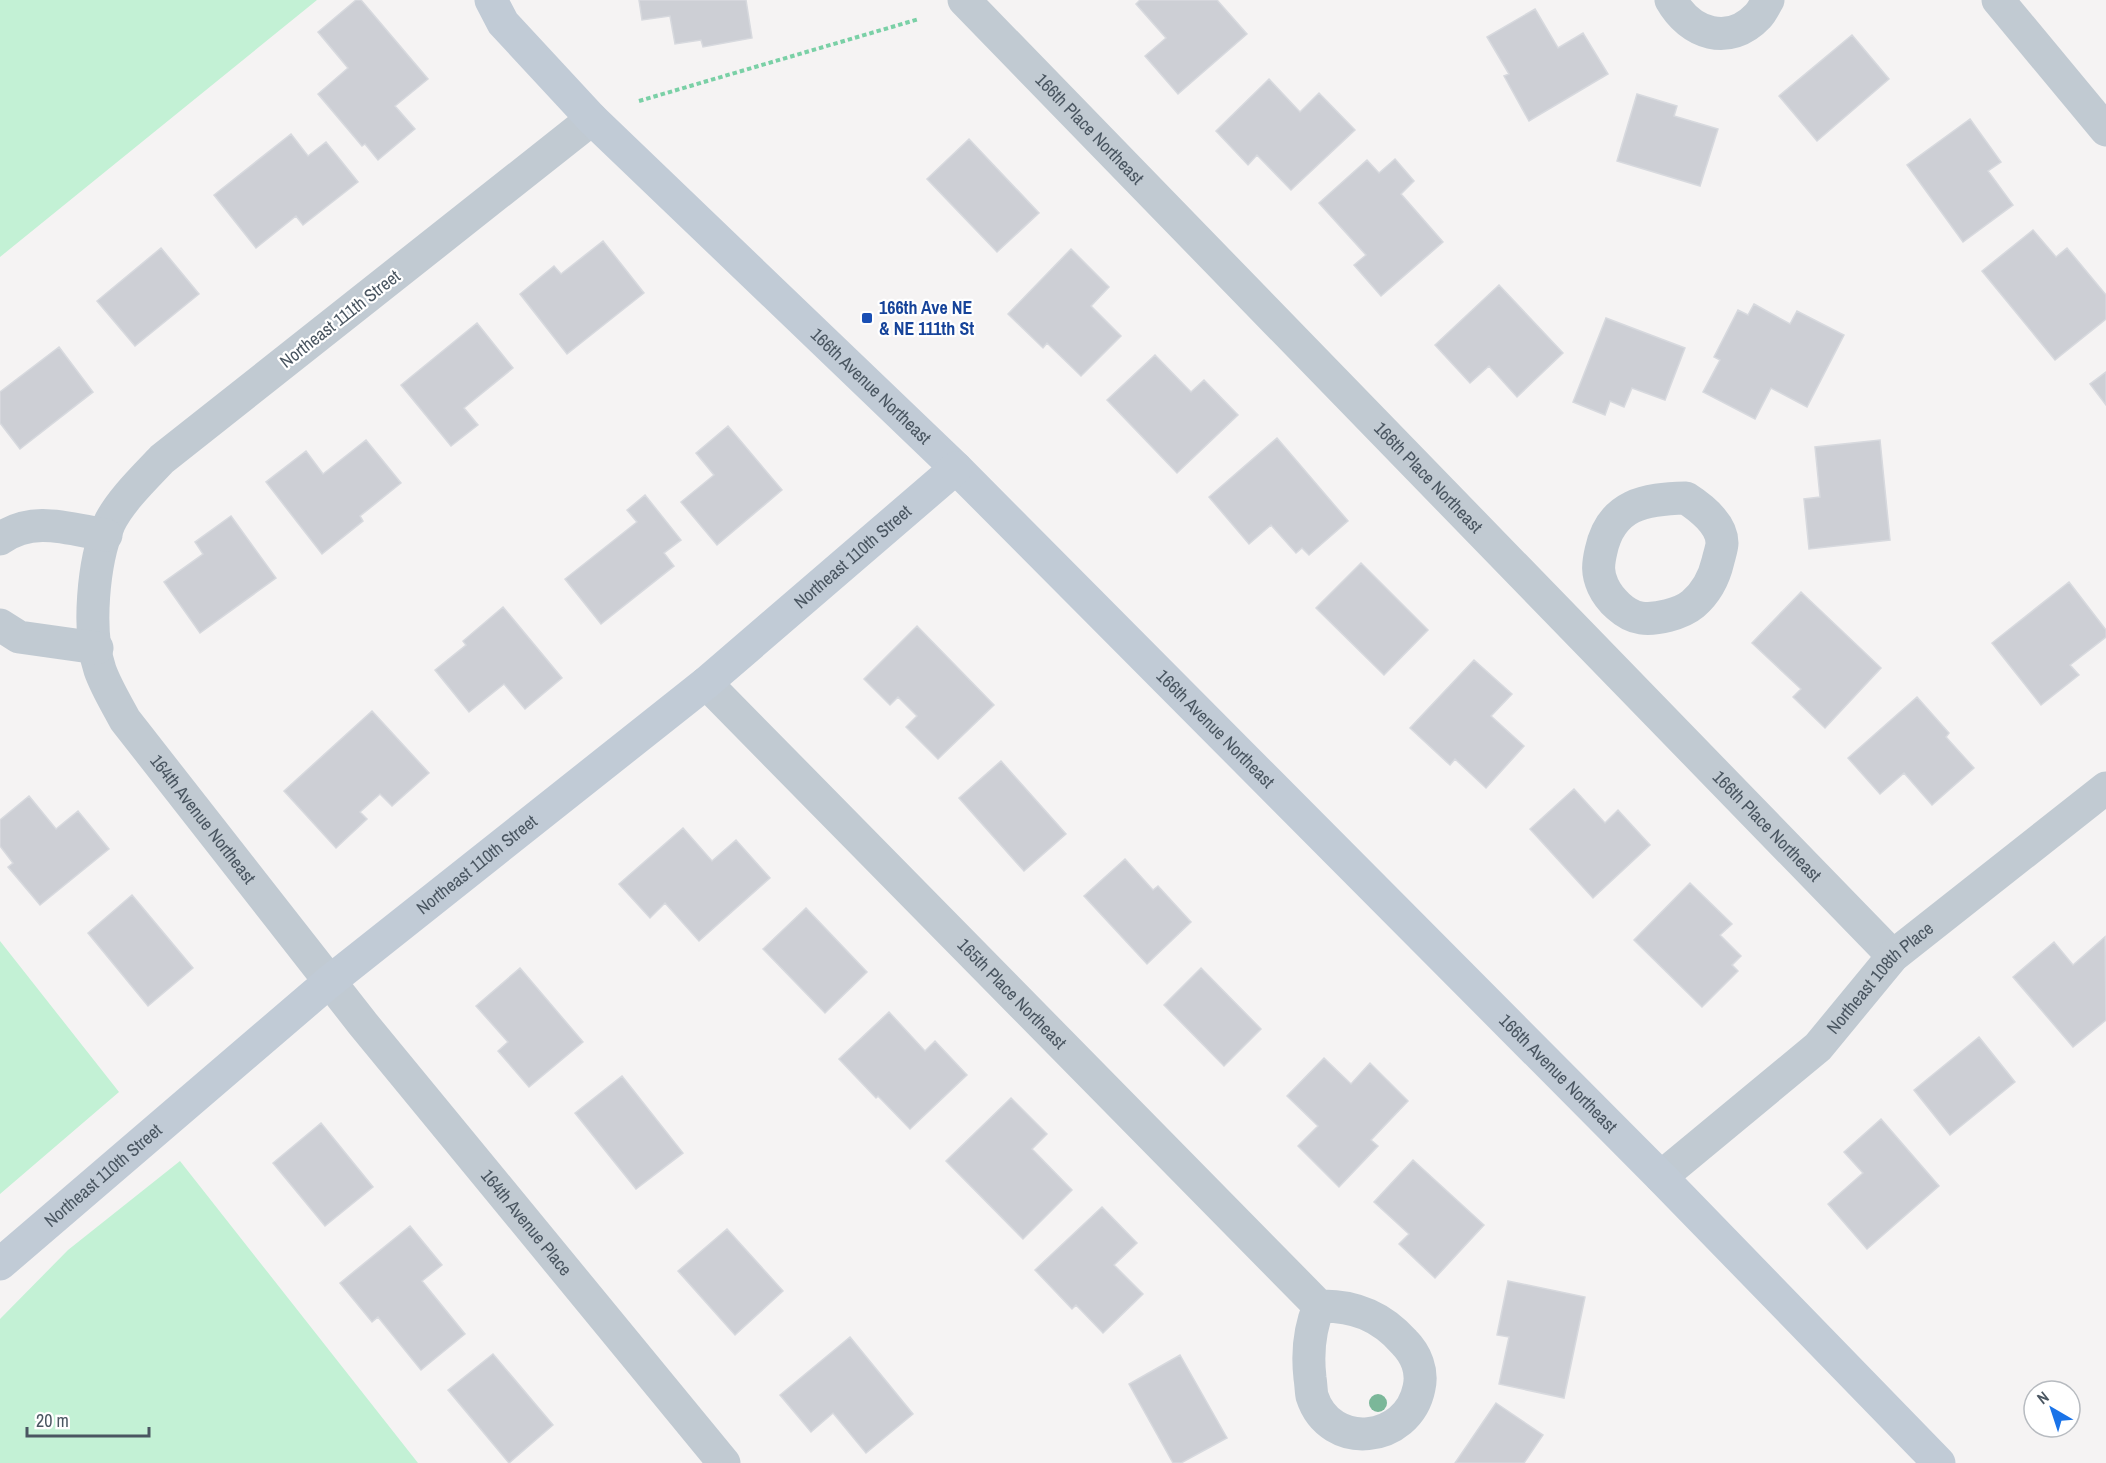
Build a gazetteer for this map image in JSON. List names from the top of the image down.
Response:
{
  "streets": {
    "street": [
      "166th Place Northeast",
      "Northeast 111th Street",
      "166th Avenue Northeast",
      "Northeast 110th Street",
      "164th Avenue Northeast",
      "Northeast 108th Place",
      "165th Place Northeast",
      "164th Avenue Place"
    ]
  },
  "crossings": [
    ["166th Place Northeast", "Northeast 108th Place"],
    ["Northeast 111th Street", "166th Avenue Northeast"],
    ["Northeast 111th Street", "164th Avenue Northeast"],
    ["166th Avenue Northeast", "Northeast 110th Street"],
    ["166th Avenue Northeast", "Northeast 108th Place"],
    ["Northeast 110th Street", "164th Avenue Northeast"],
    ["Northeast 110th Street", "165th Place Northeast"],
    ["Northeast 110th Street", "164th Avenue Place"],
    ["164th Avenue Northeast", "164th Avenue Place"]
  ],
  "places": {
    "transit": ["166th Ave NE & NE 111th St"]
  },
  "scale_bar": "20 m",
  "north": "top left"
}
